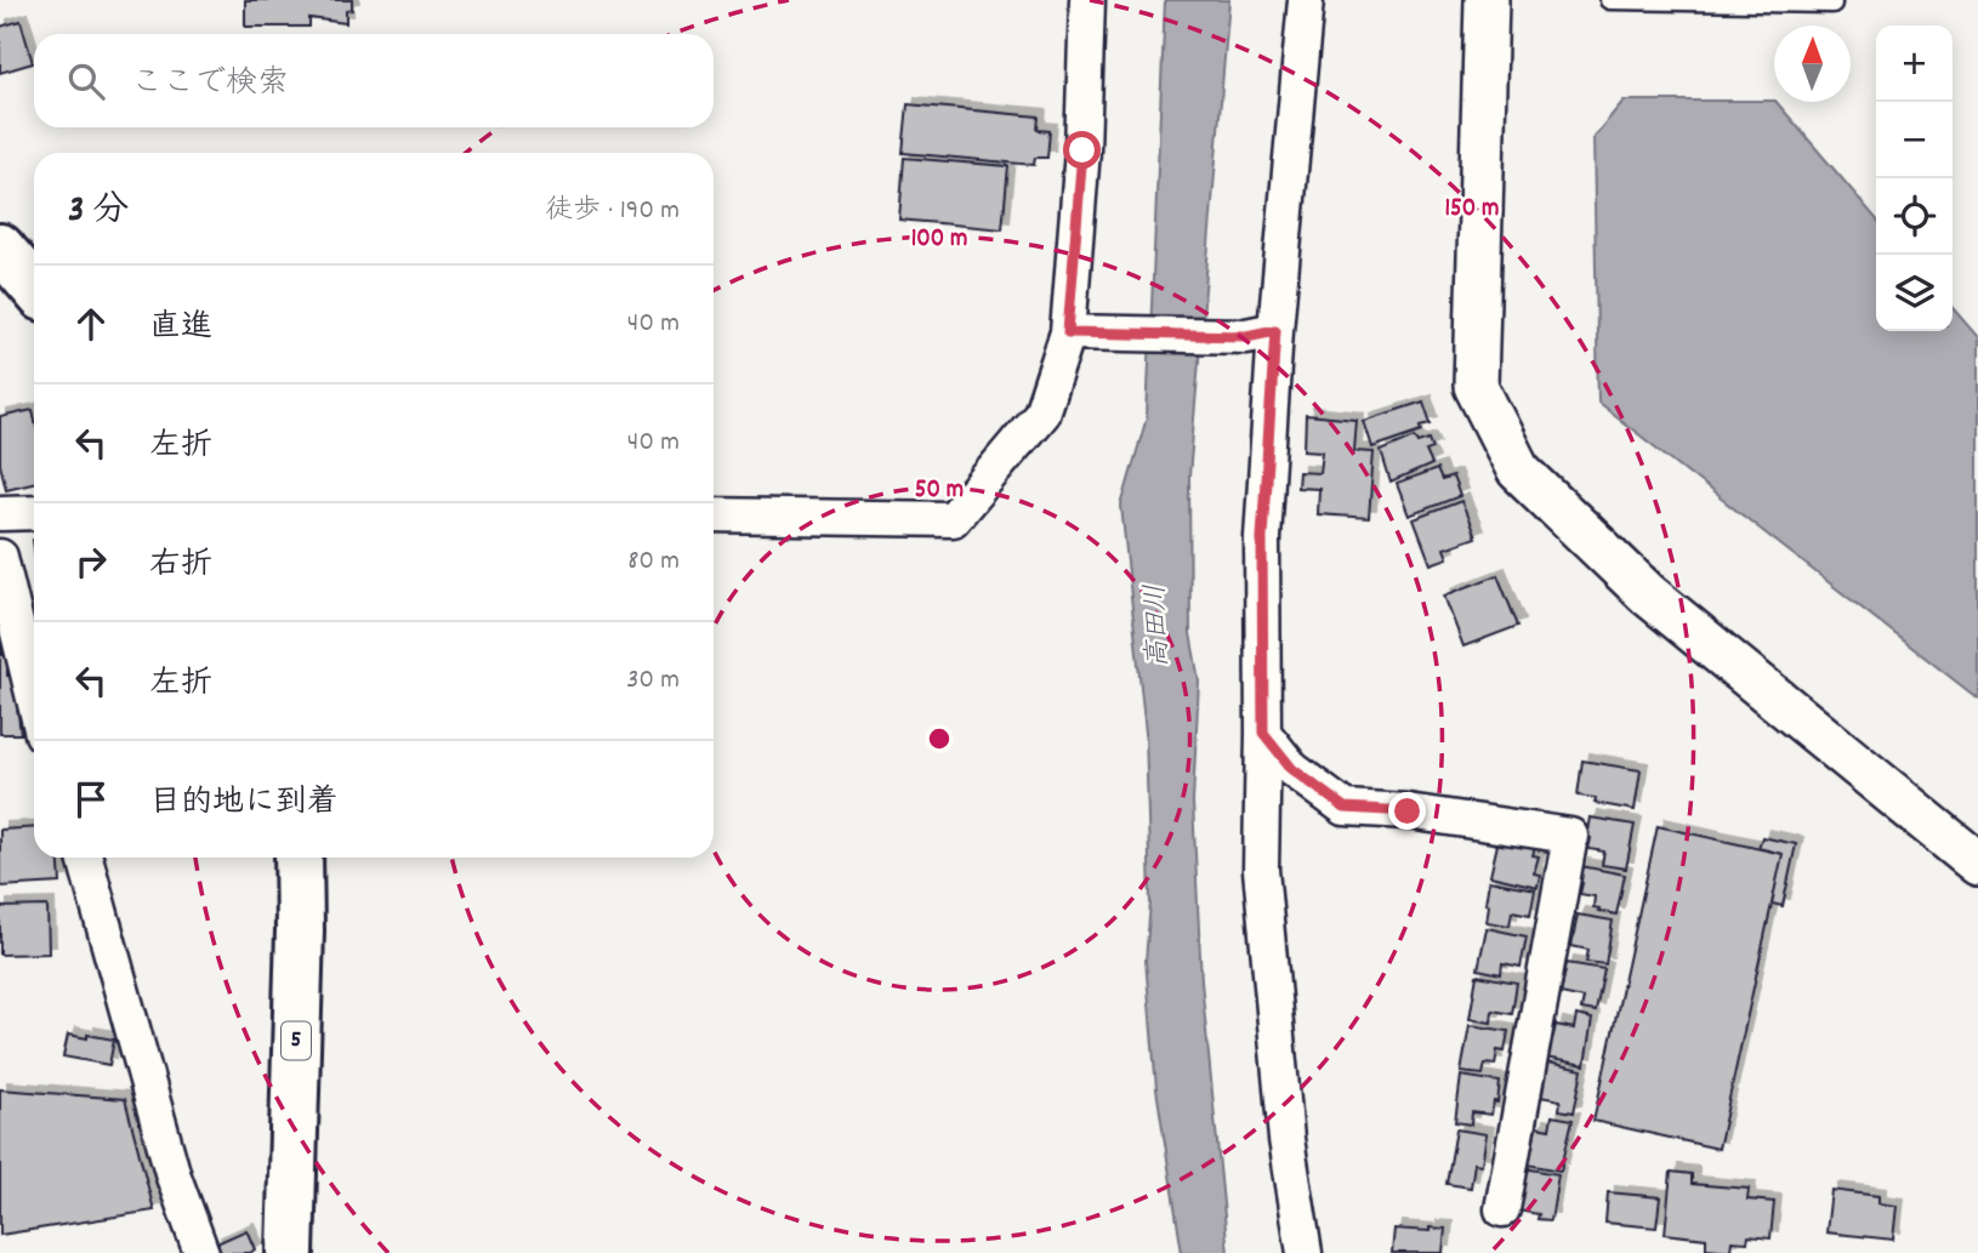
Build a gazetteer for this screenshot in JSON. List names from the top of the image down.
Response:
{
  "streets": {
    "main road": ["5"]
  },
  "water": ["高田川"],
  "north": "top",
  "page": {
    "map_buttons": ["+", "−"],
    "search": "ここで検索",
    "heading": ["3 分", "徒歩 · 190 m"],
    "list": [
      ["直進", "40 m"],
      ["左折", "40 m"],
      ["右折", "80 m"],
      ["左折", "30 m"],
      "目的地に到着"
    ]
  },
  "rings": ["150 m", "100 m", "50 m"]
}
